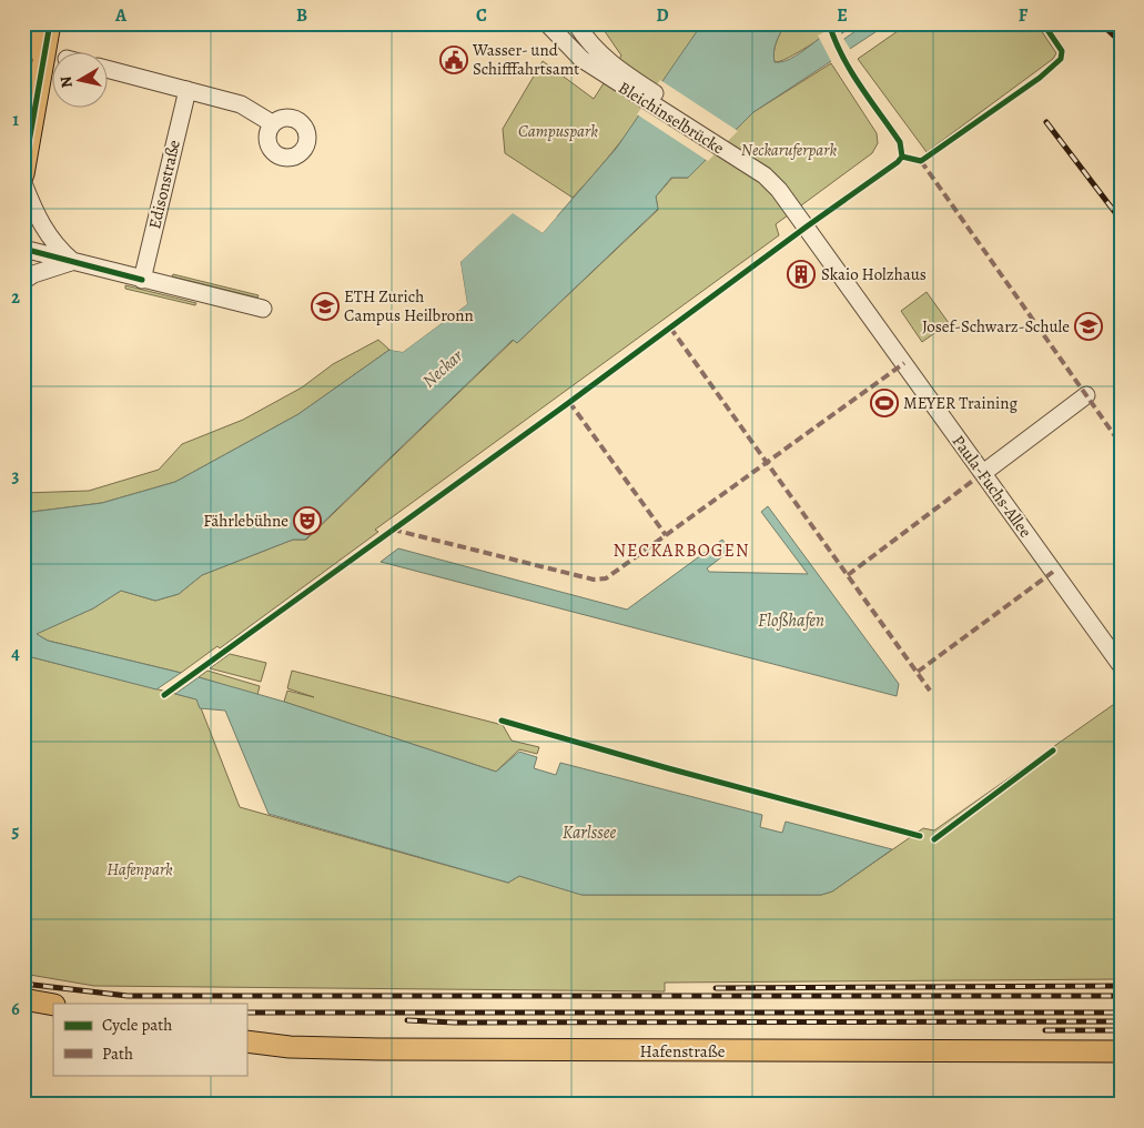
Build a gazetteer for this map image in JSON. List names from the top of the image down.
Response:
{
  "streets": {
    "main road": ["Hafenstraße"],
    "street": ["Bleichinselbrücke", "Edisonstraße", "Paula-Fuchs-Allee"]
  },
  "crossings": [
    ["Bleichinselbrücke", "Paula-Fuchs-Allee"]
  ],
  "districts": ["NECKARBOGEN"],
  "water": ["Neckar", "Floßhafen", "Karlssee"],
  "parks": ["Campuspark", "Neckaruferpark", "Hafenpark"],
  "places": {
    "public building": ["Wasser- und Schifffahrtsamt"],
    "building": ["Skaio Holzhaus"],
    "school or university": ["ETH Zurich Campus Heilbronn", "Josef-Schwarz-Schule"],
    "sports": ["MEYER Training"],
    "theatre": ["Fährlebühne"]
  },
  "legend": ["Cycle path", "Path"],
  "north": "left",
  "grid": {
    "columns": [
      "A",
      "B",
      "C",
      "D",
      "E",
      "F"
    ],
    "rows": [
      "1",
      "2",
      "3",
      "4",
      "5",
      "6"
    ]
  }
}
